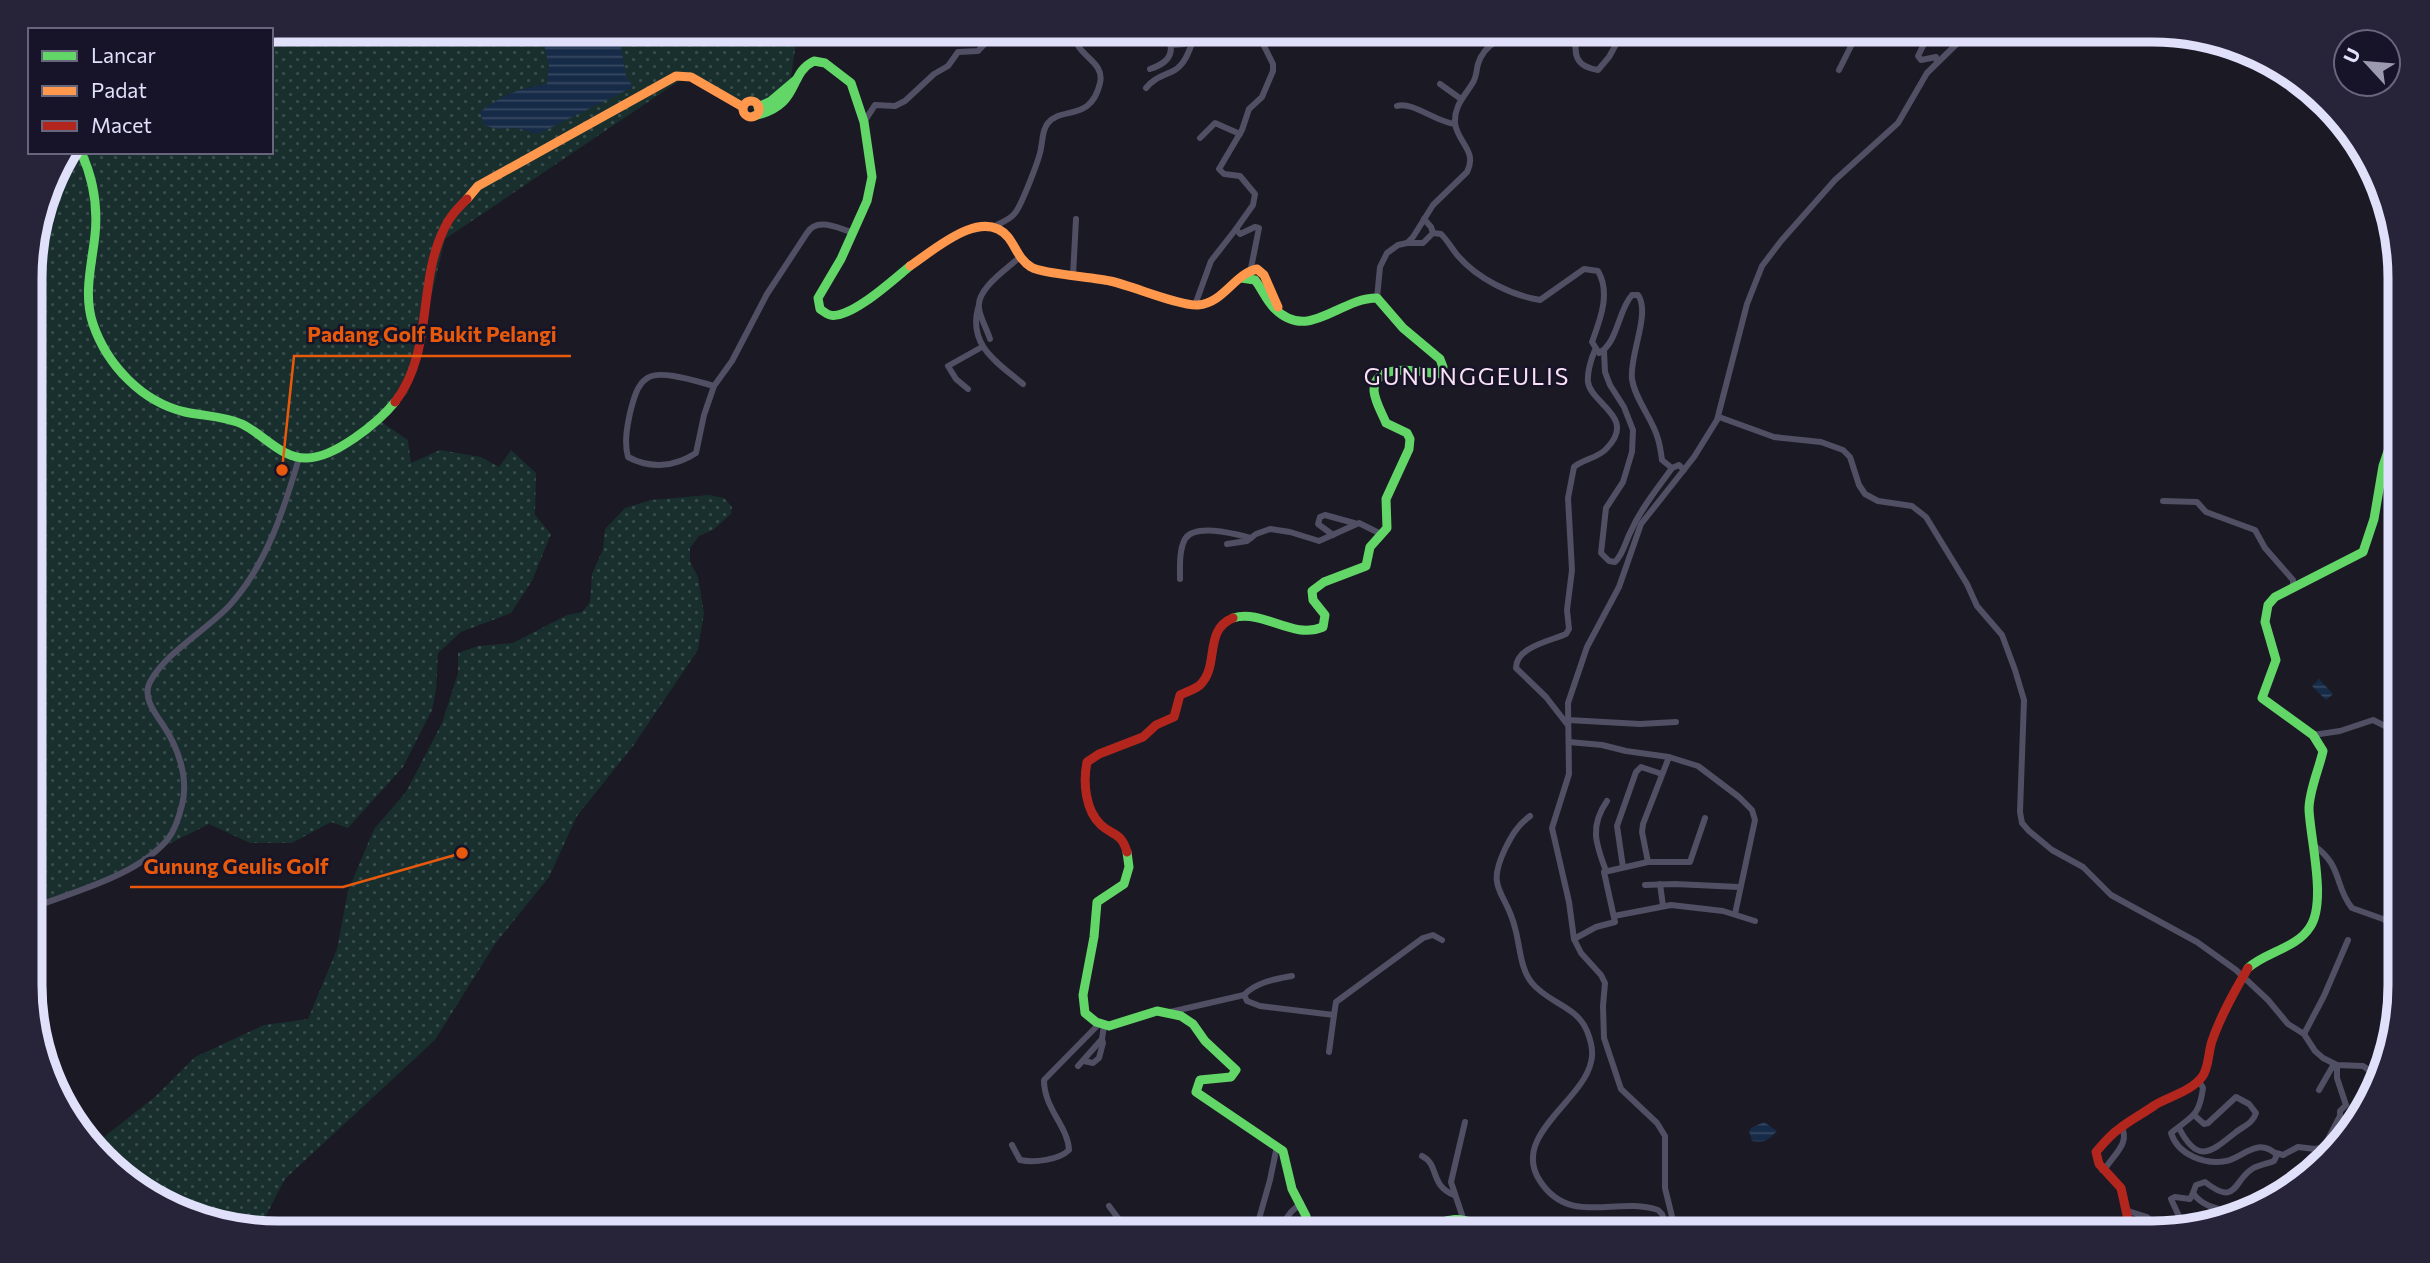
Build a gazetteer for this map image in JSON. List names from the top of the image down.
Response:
{
  "districts": ["GUNUNGGEULIS"],
  "places": ["Padang Golf Bukit Pelangi", "Gunung Geulis Golf"],
  "legend": ["Lancar", "Padat", "Macet"],
  "north": "top left"
}
